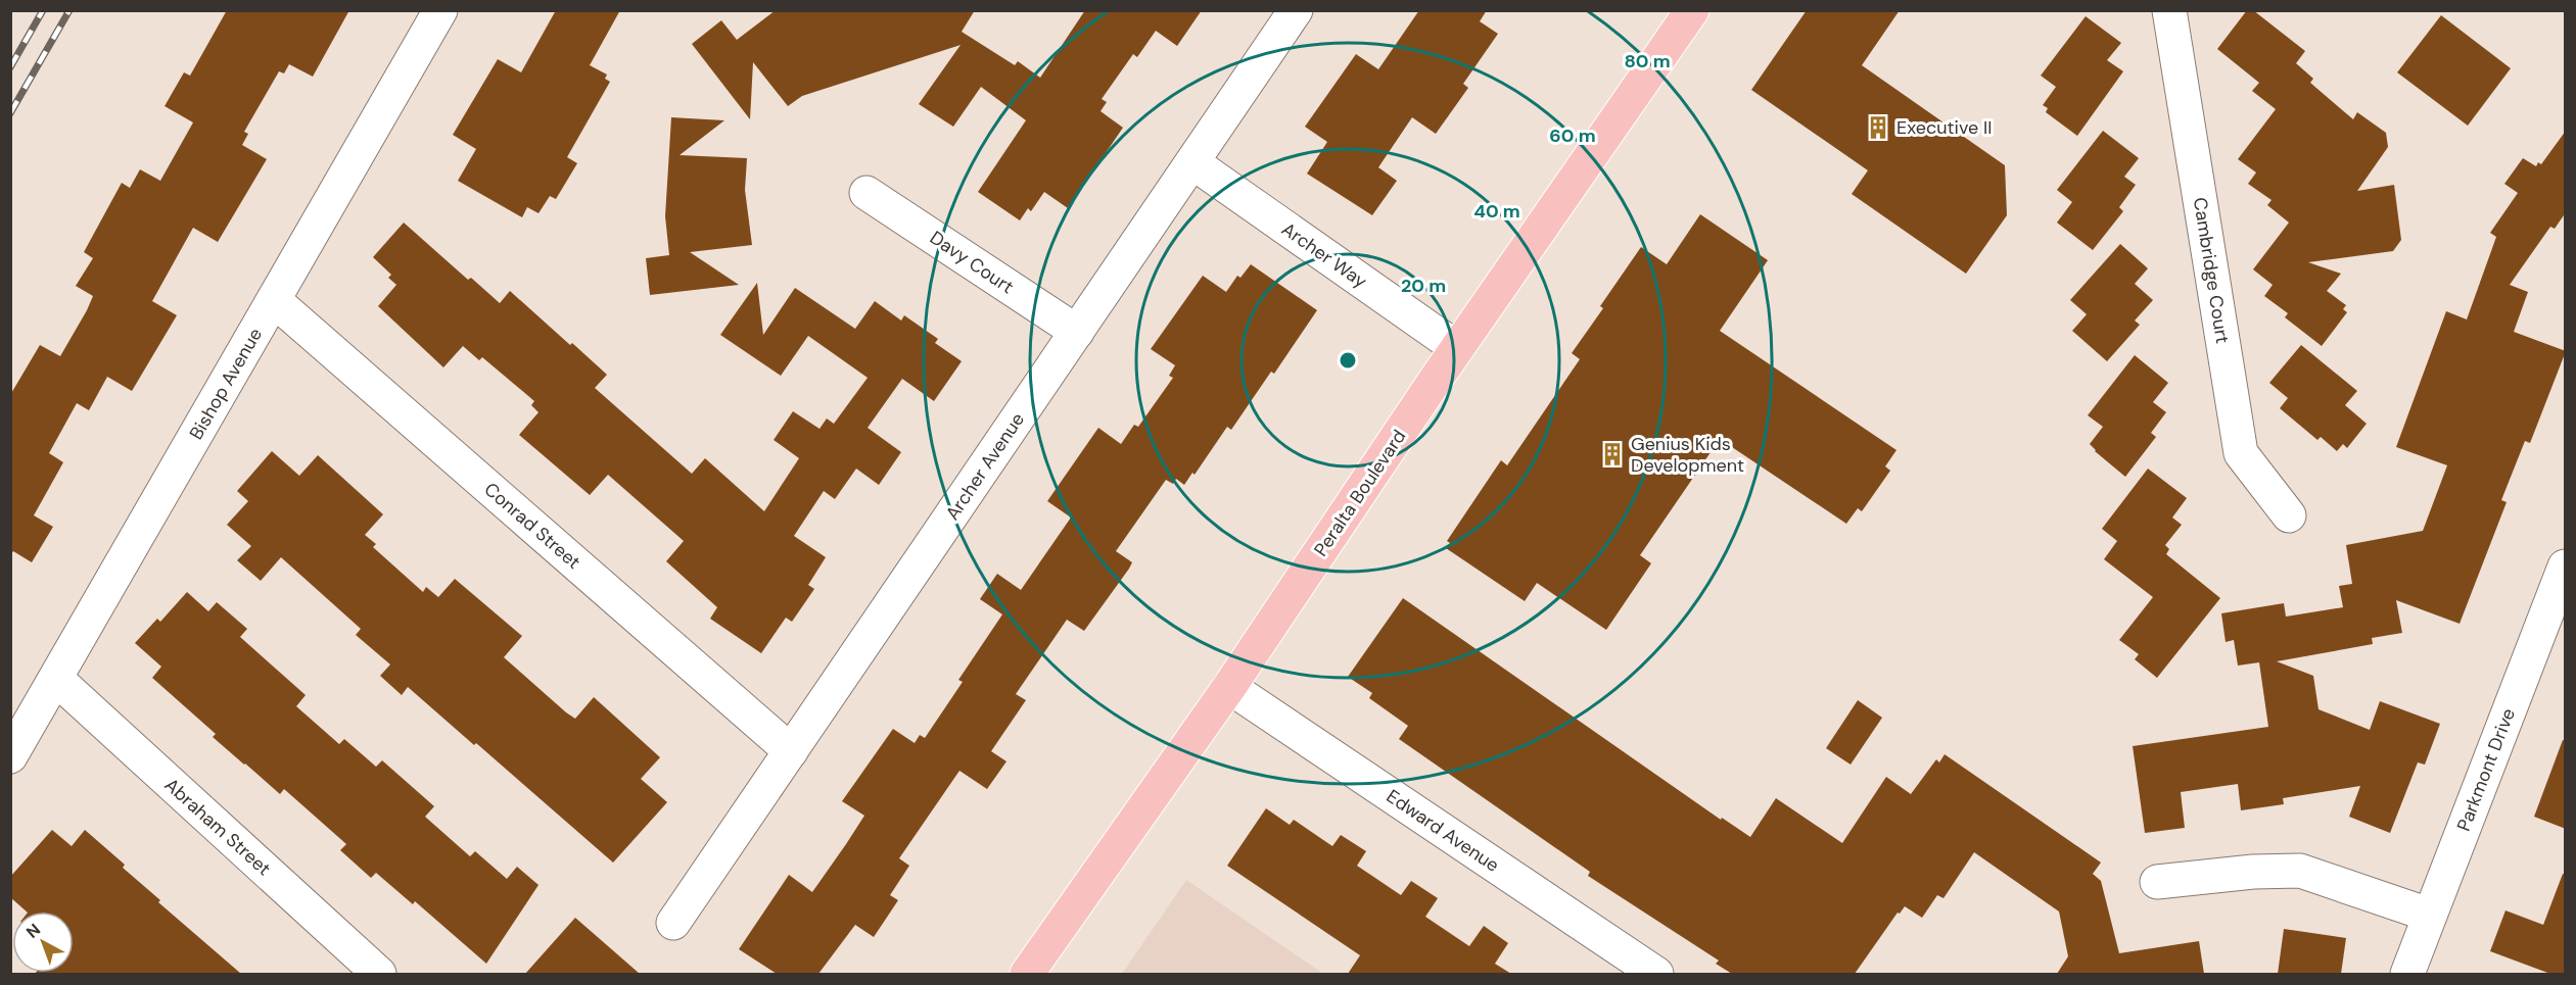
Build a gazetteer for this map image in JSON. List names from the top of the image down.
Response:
{
  "streets": {
    "main road": ["Peralta Boulevard"],
    "street": [
      "Archer Way",
      "Davy Court",
      "Cambridge Court",
      "Bishop Avenue",
      "Archer Avenue",
      "Conrad Street",
      "Parkmont Drive",
      "Abraham Street",
      "Edward Avenue"
    ]
  },
  "crossings": [
    ["Archer Way", "Archer Avenue"],
    ["Archer Way", "Peralta Boulevard"],
    ["Davy Court", "Archer Avenue"],
    ["Bishop Avenue", "Conrad Street"],
    ["Bishop Avenue", "Abraham Street"],
    ["Archer Avenue", "Conrad Street"],
    ["Peralta Boulevard", "Edward Avenue"]
  ],
  "places": {
    "building": ["Executive II", "Genius Kids Development"]
  },
  "north": "top left",
  "rings": [
    "80 m",
    "60 m",
    "40 m",
    "20 m"
  ]
}
